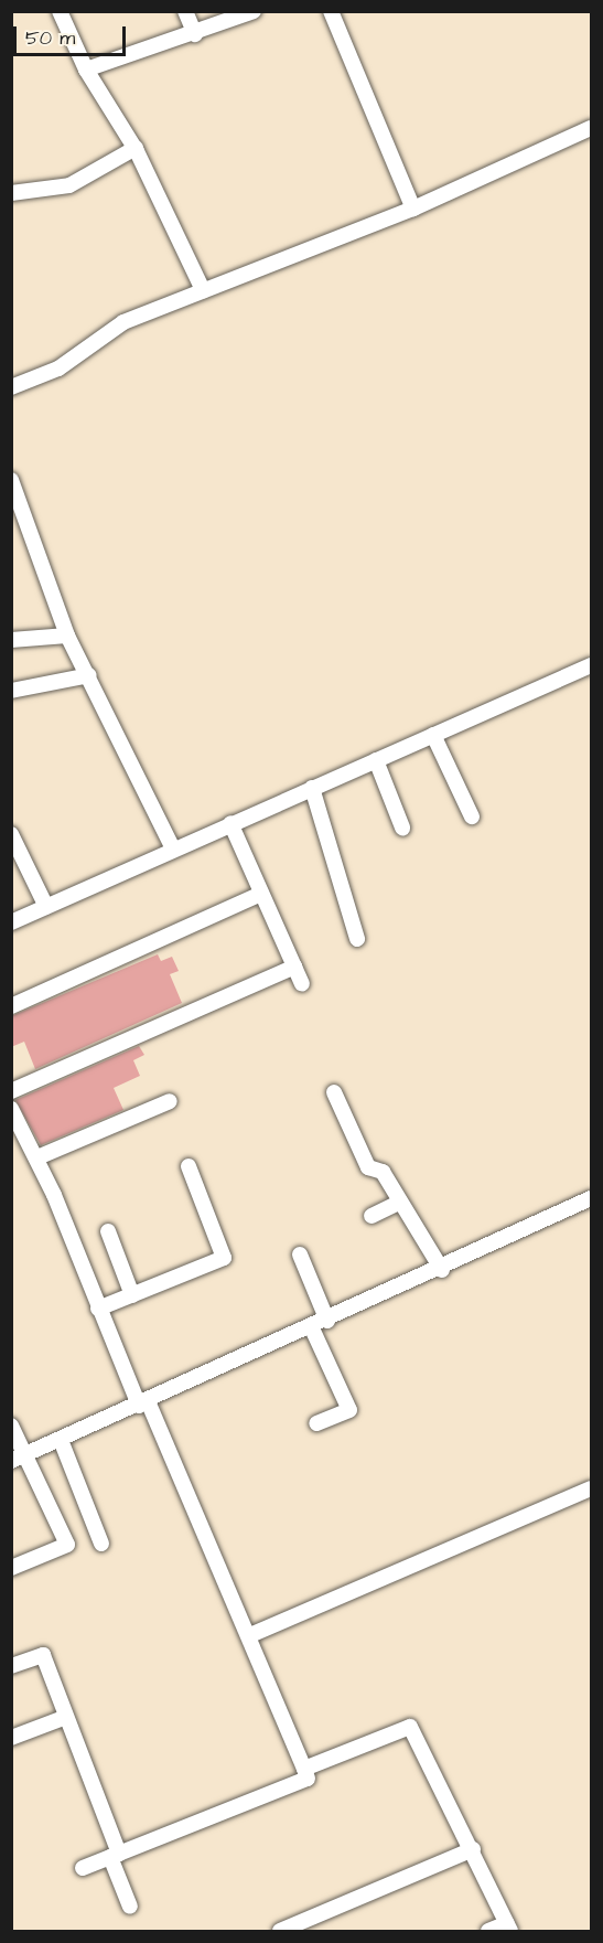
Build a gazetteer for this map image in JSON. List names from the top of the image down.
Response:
{
  "scale_bar": "50 m"
}
